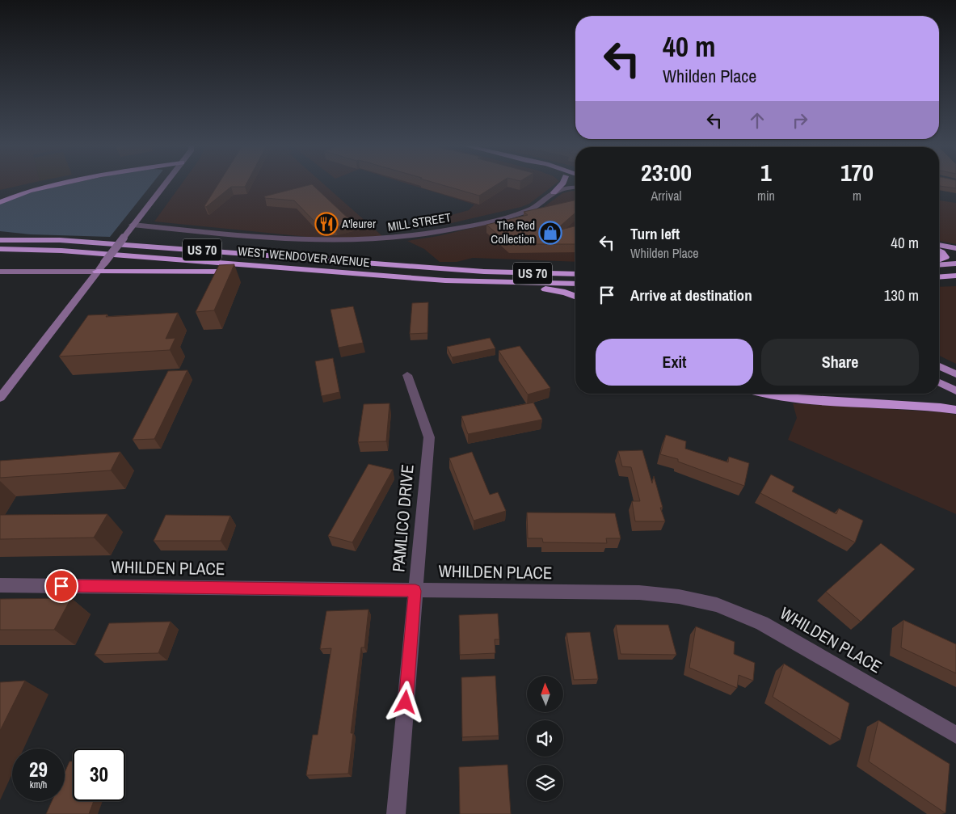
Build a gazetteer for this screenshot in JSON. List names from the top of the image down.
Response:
{
  "streets": {
    "highway": ["US 70", "WEST WENDOVER AVENUE"],
    "street": ["MILL STREET", "PAMLICO DRIVE", "WHILDEN PLACE"]
  },
  "crossings": [
    ["PAMLICO DRIVE", "WHILDEN PLACE"]
  ],
  "places": {
    "restaurant": ["A'leurer"],
    "shop": ["The Red Collection"]
  },
  "north": "top",
  "page": {
    "turn": ["40 m", "Whilden Place"],
    "eta": [
      "23:00",
      "Arrival",
      "1",
      "min",
      "170",
      "m"
    ],
    "list": [
      {
        "name": "Turn left",
        "note": "Whilden Place",
        "value": "40 m"
      },
      {
        "name": "Arrive at destination",
        "value": "130 m"
      }
    ],
    "buttons": ["Exit", "Share"],
    "speed": "29 km/h",
    "limit": "30"
  }
}
